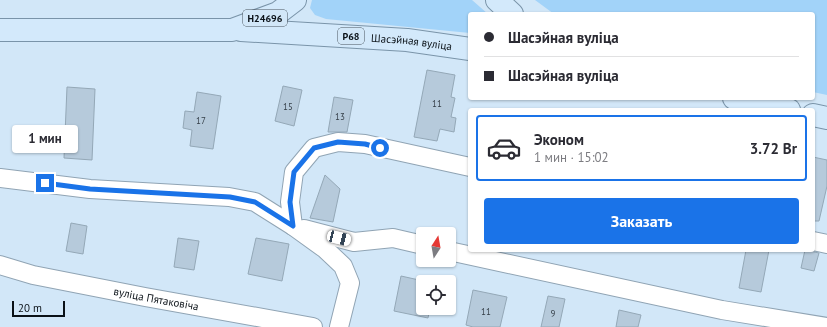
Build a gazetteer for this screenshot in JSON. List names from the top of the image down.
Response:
{
  "streets": {
    "main road": ["Н24696", "Р68", "Шасэйная вуліца"],
    "street": ["вуліца Пятаковіча"]
  },
  "crossings": [
    ["Н24696", "Р68"],
    ["Н24696", "Шасэйная вуліца"],
    ["Р68", "Шасэйная вуліца"]
  ],
  "house_numbers": [
    "11",
    "15",
    "13",
    "17",
    "11",
    "9"
  ],
  "scale_bar": "20 m",
  "north": "top",
  "page": {
    "banner": ["Шасэйная вуліца", "Шасэйная вуліца"],
    "list": [
      {
        "name": "Эконом",
        "note": "1 мин · 15:02",
        "value": "3.72 Br"
      }
    ],
    "bubble": "1 мин",
    "buttons": "Заказать",
    "scale": "20 m"
  }
}
